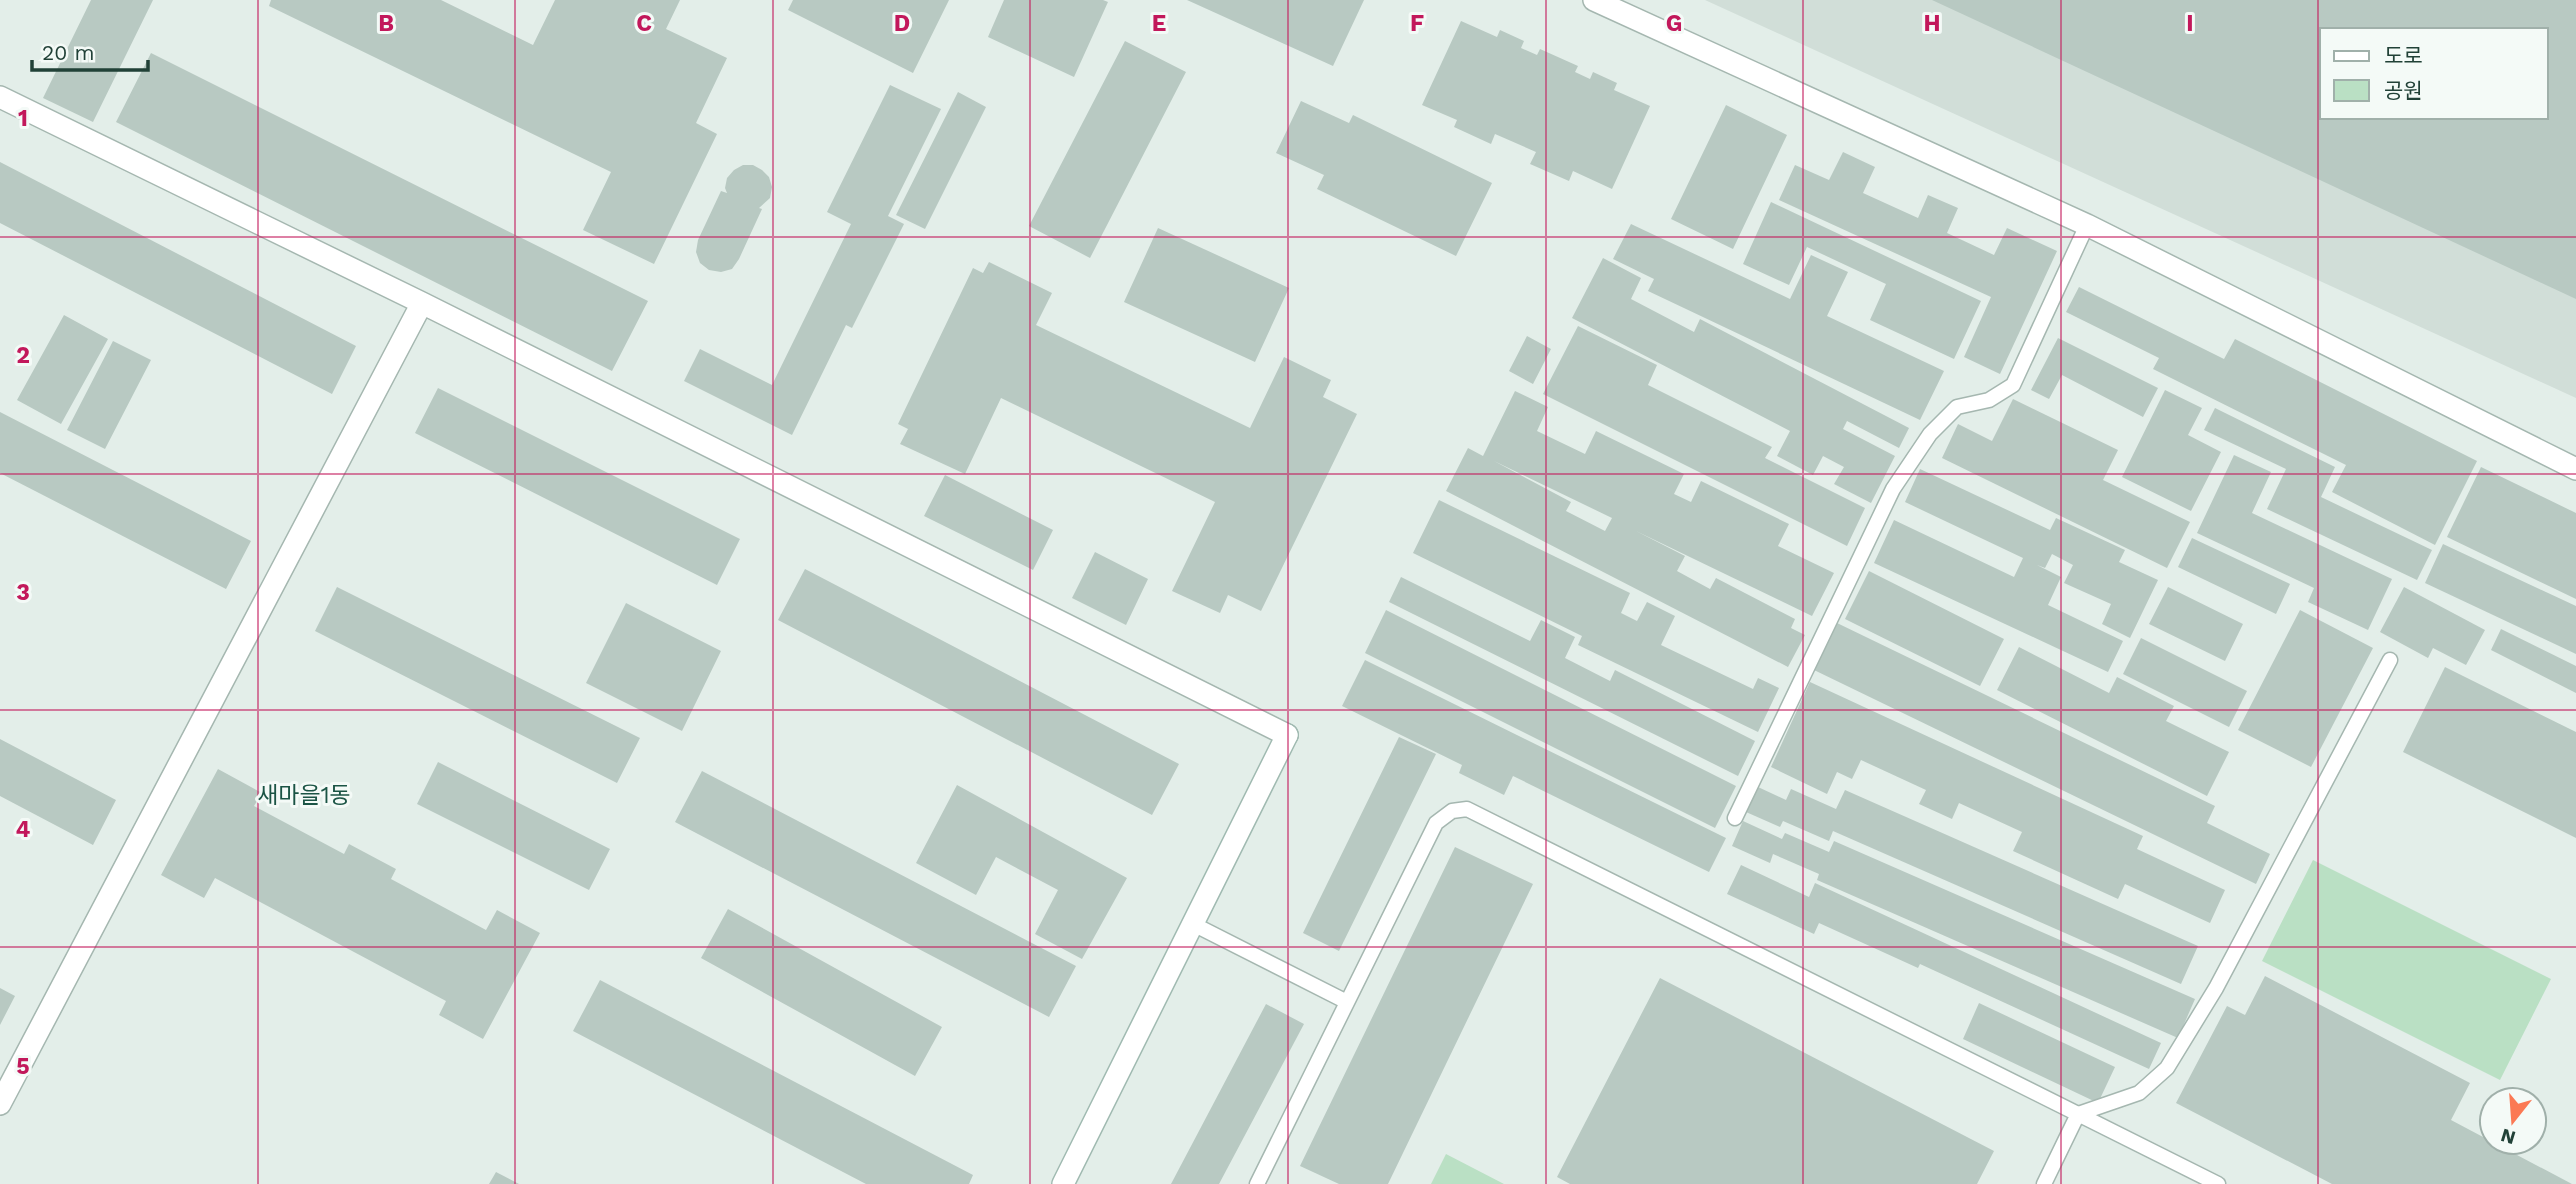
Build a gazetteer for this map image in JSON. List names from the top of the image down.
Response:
{
  "districts": ["새마을1동"],
  "legend": ["도로", "공원"],
  "scale_bar": "20 m",
  "north": "bottom",
  "grid": {
    "columns": [
      "B",
      "C",
      "D",
      "E",
      "F",
      "G",
      "H",
      "I"
    ],
    "rows": [
      "1",
      "2",
      "3",
      "4",
      "5"
    ]
  }
}
